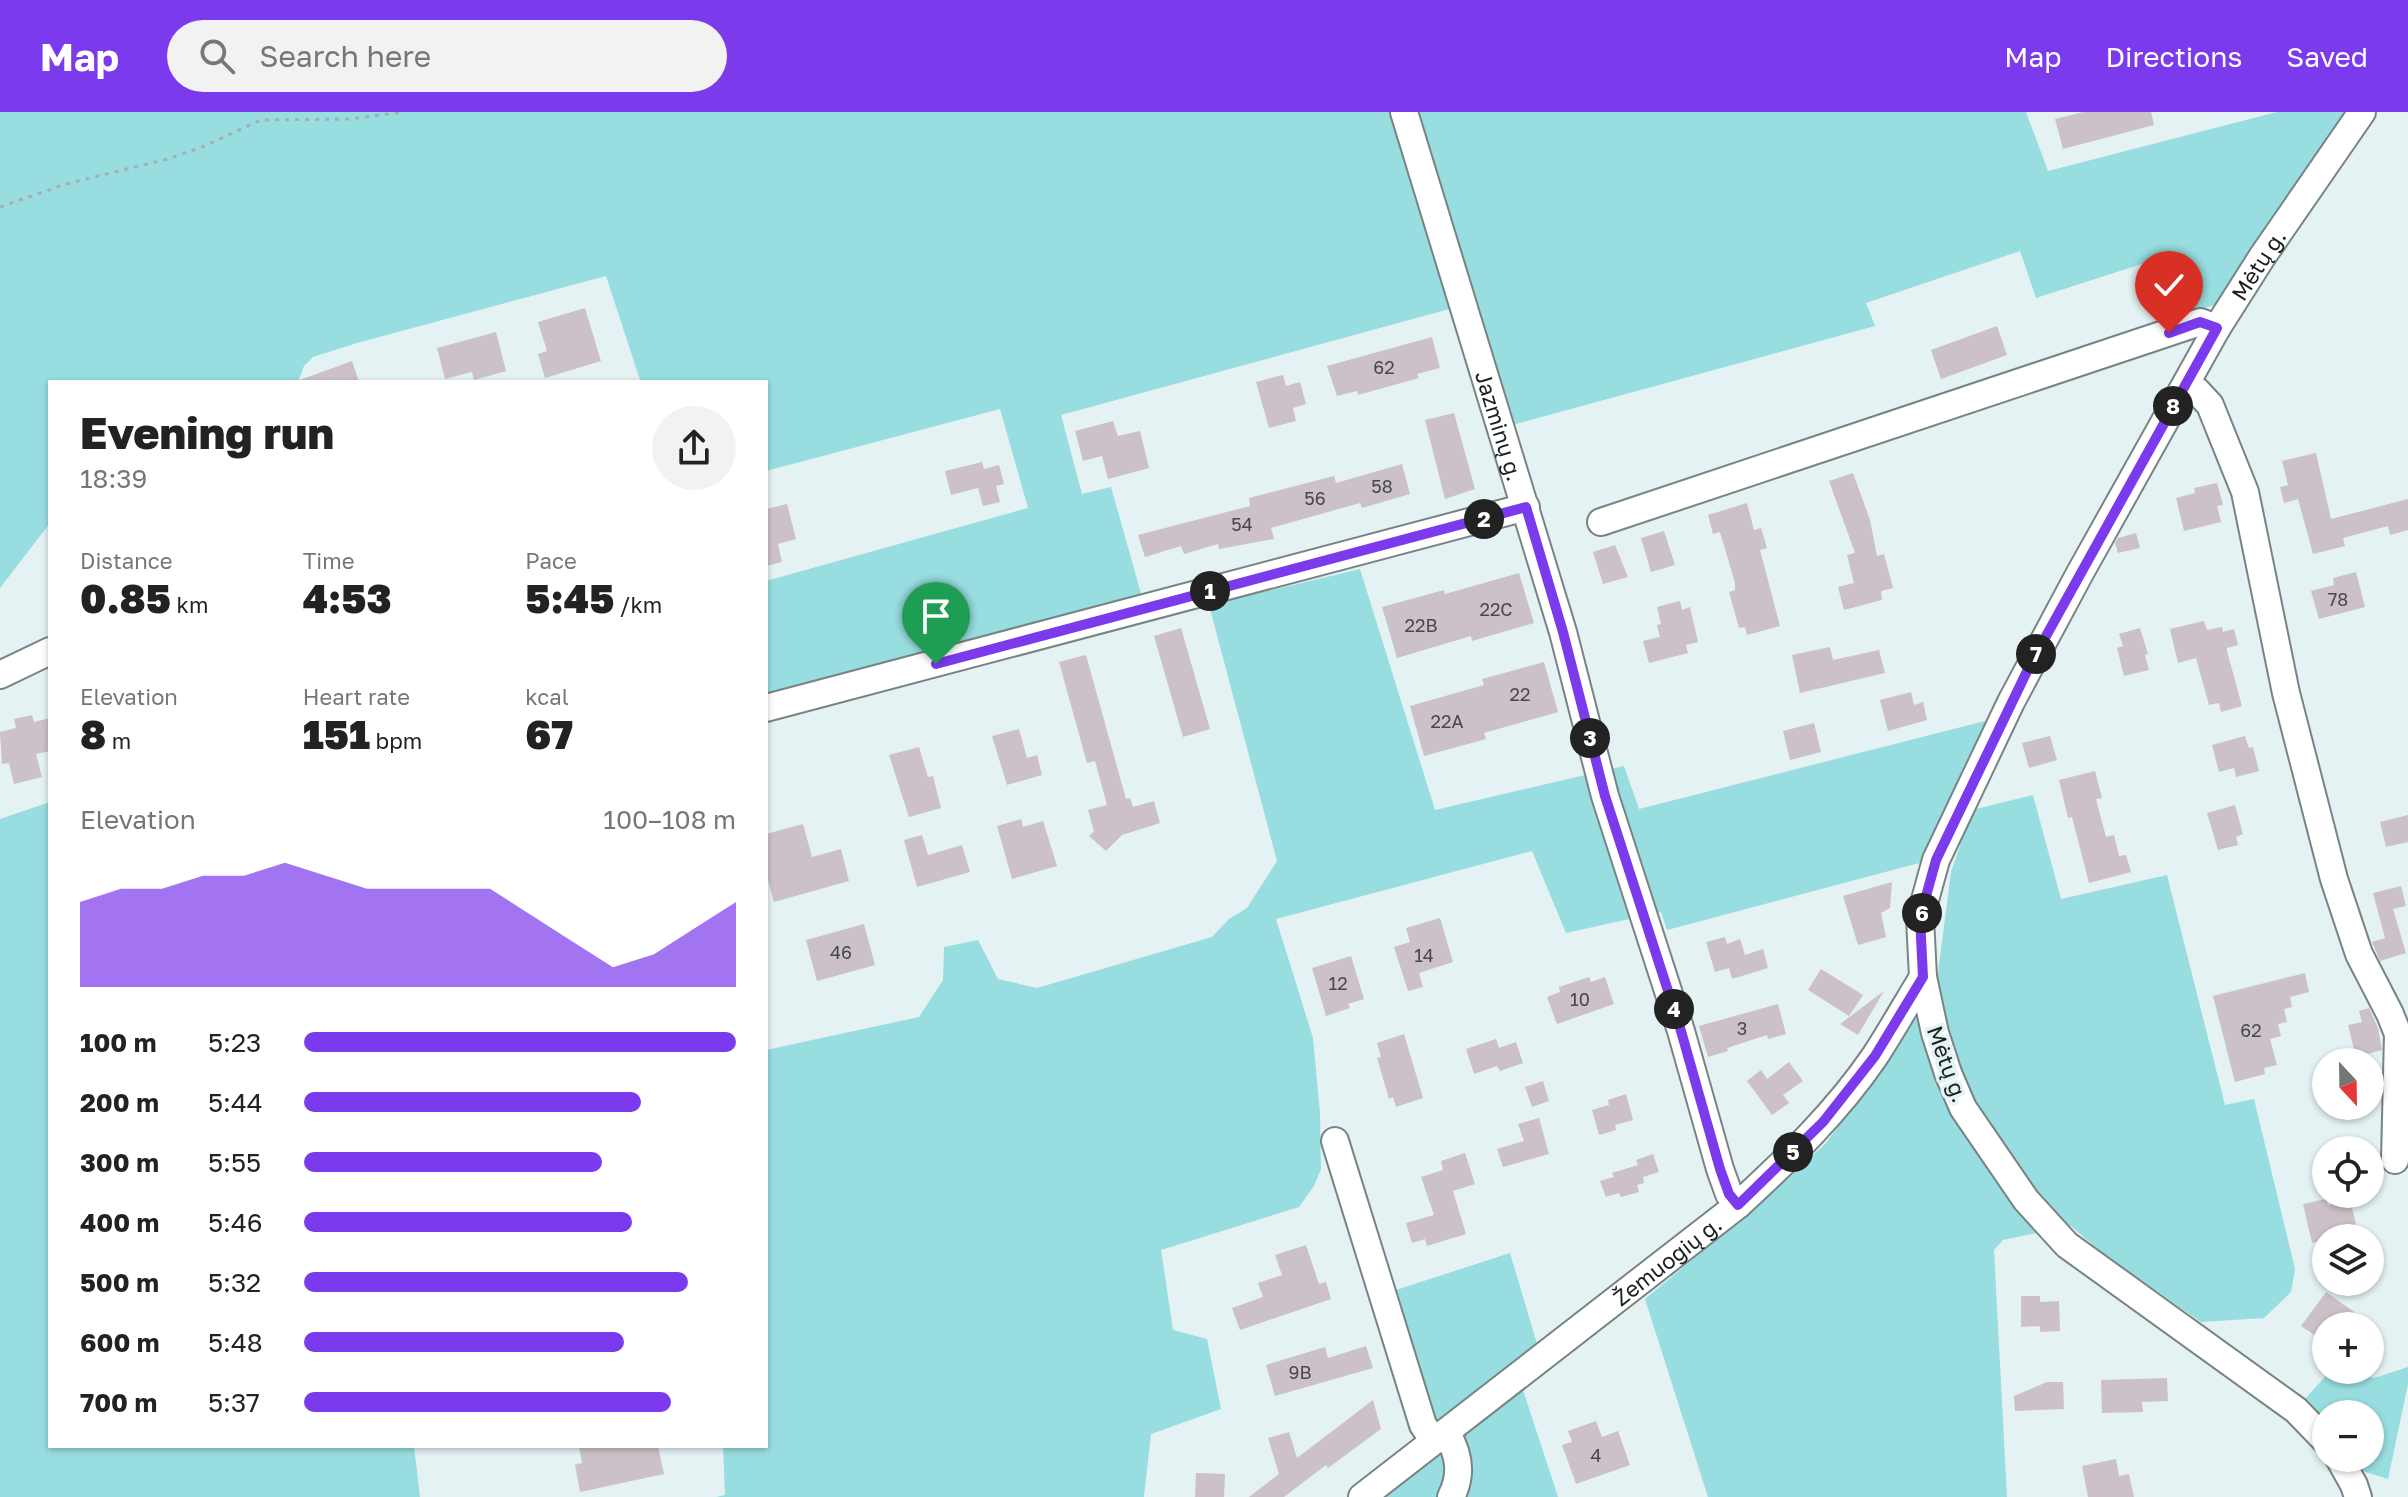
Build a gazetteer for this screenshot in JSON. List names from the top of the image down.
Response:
{
  "streets": {
    "street": ["Mėtų g.", "Jazminų g.", "Žemuogių g."]
  },
  "crossings": [
    ["Mėtų g.", "Žemuogių g."],
    ["Jazminų g.", "Žemuogių g."]
  ],
  "house_numbers": [
    "62",
    "58",
    "56",
    "54",
    "78",
    "22C",
    "22B",
    "22",
    "22A",
    "46",
    "14",
    "12",
    "10",
    "3",
    "62",
    "9B",
    "4"
  ],
  "north": "bottom",
  "page": {
    "header": "Map",
    "search": "Search here",
    "nav": ["Map", "Directions", "Saved"],
    "heading": ["Evening run", "18:39"],
    "pins": [
      "8",
      "2",
      "1",
      "7",
      "3",
      "6",
      "4",
      "5"
    ],
    "stats": [
      ["Distance", "0.85 km"],
      ["Time", "4:53"],
      ["Pace", "5:45 /km"],
      ["Elevation", "8 m"],
      ["Heart rate", "151 bpm"],
      ["kcal", "67"]
    ],
    "chart": ["Elevation", "100–108 m"],
    "list": [
      {
        "name": "100 m",
        "note": "5:23"
      },
      {
        "name": "200 m",
        "note": "5:44"
      },
      {
        "name": "300 m",
        "note": "5:55"
      },
      {
        "name": "400 m",
        "note": "5:46"
      },
      {
        "name": "500 m",
        "note": "5:32"
      },
      {
        "name": "600 m",
        "note": "5:48"
      },
      {
        "name": "700 m",
        "note": "5:37"
      }
    ],
    "map_buttons": ["+", "−"]
  }
}
